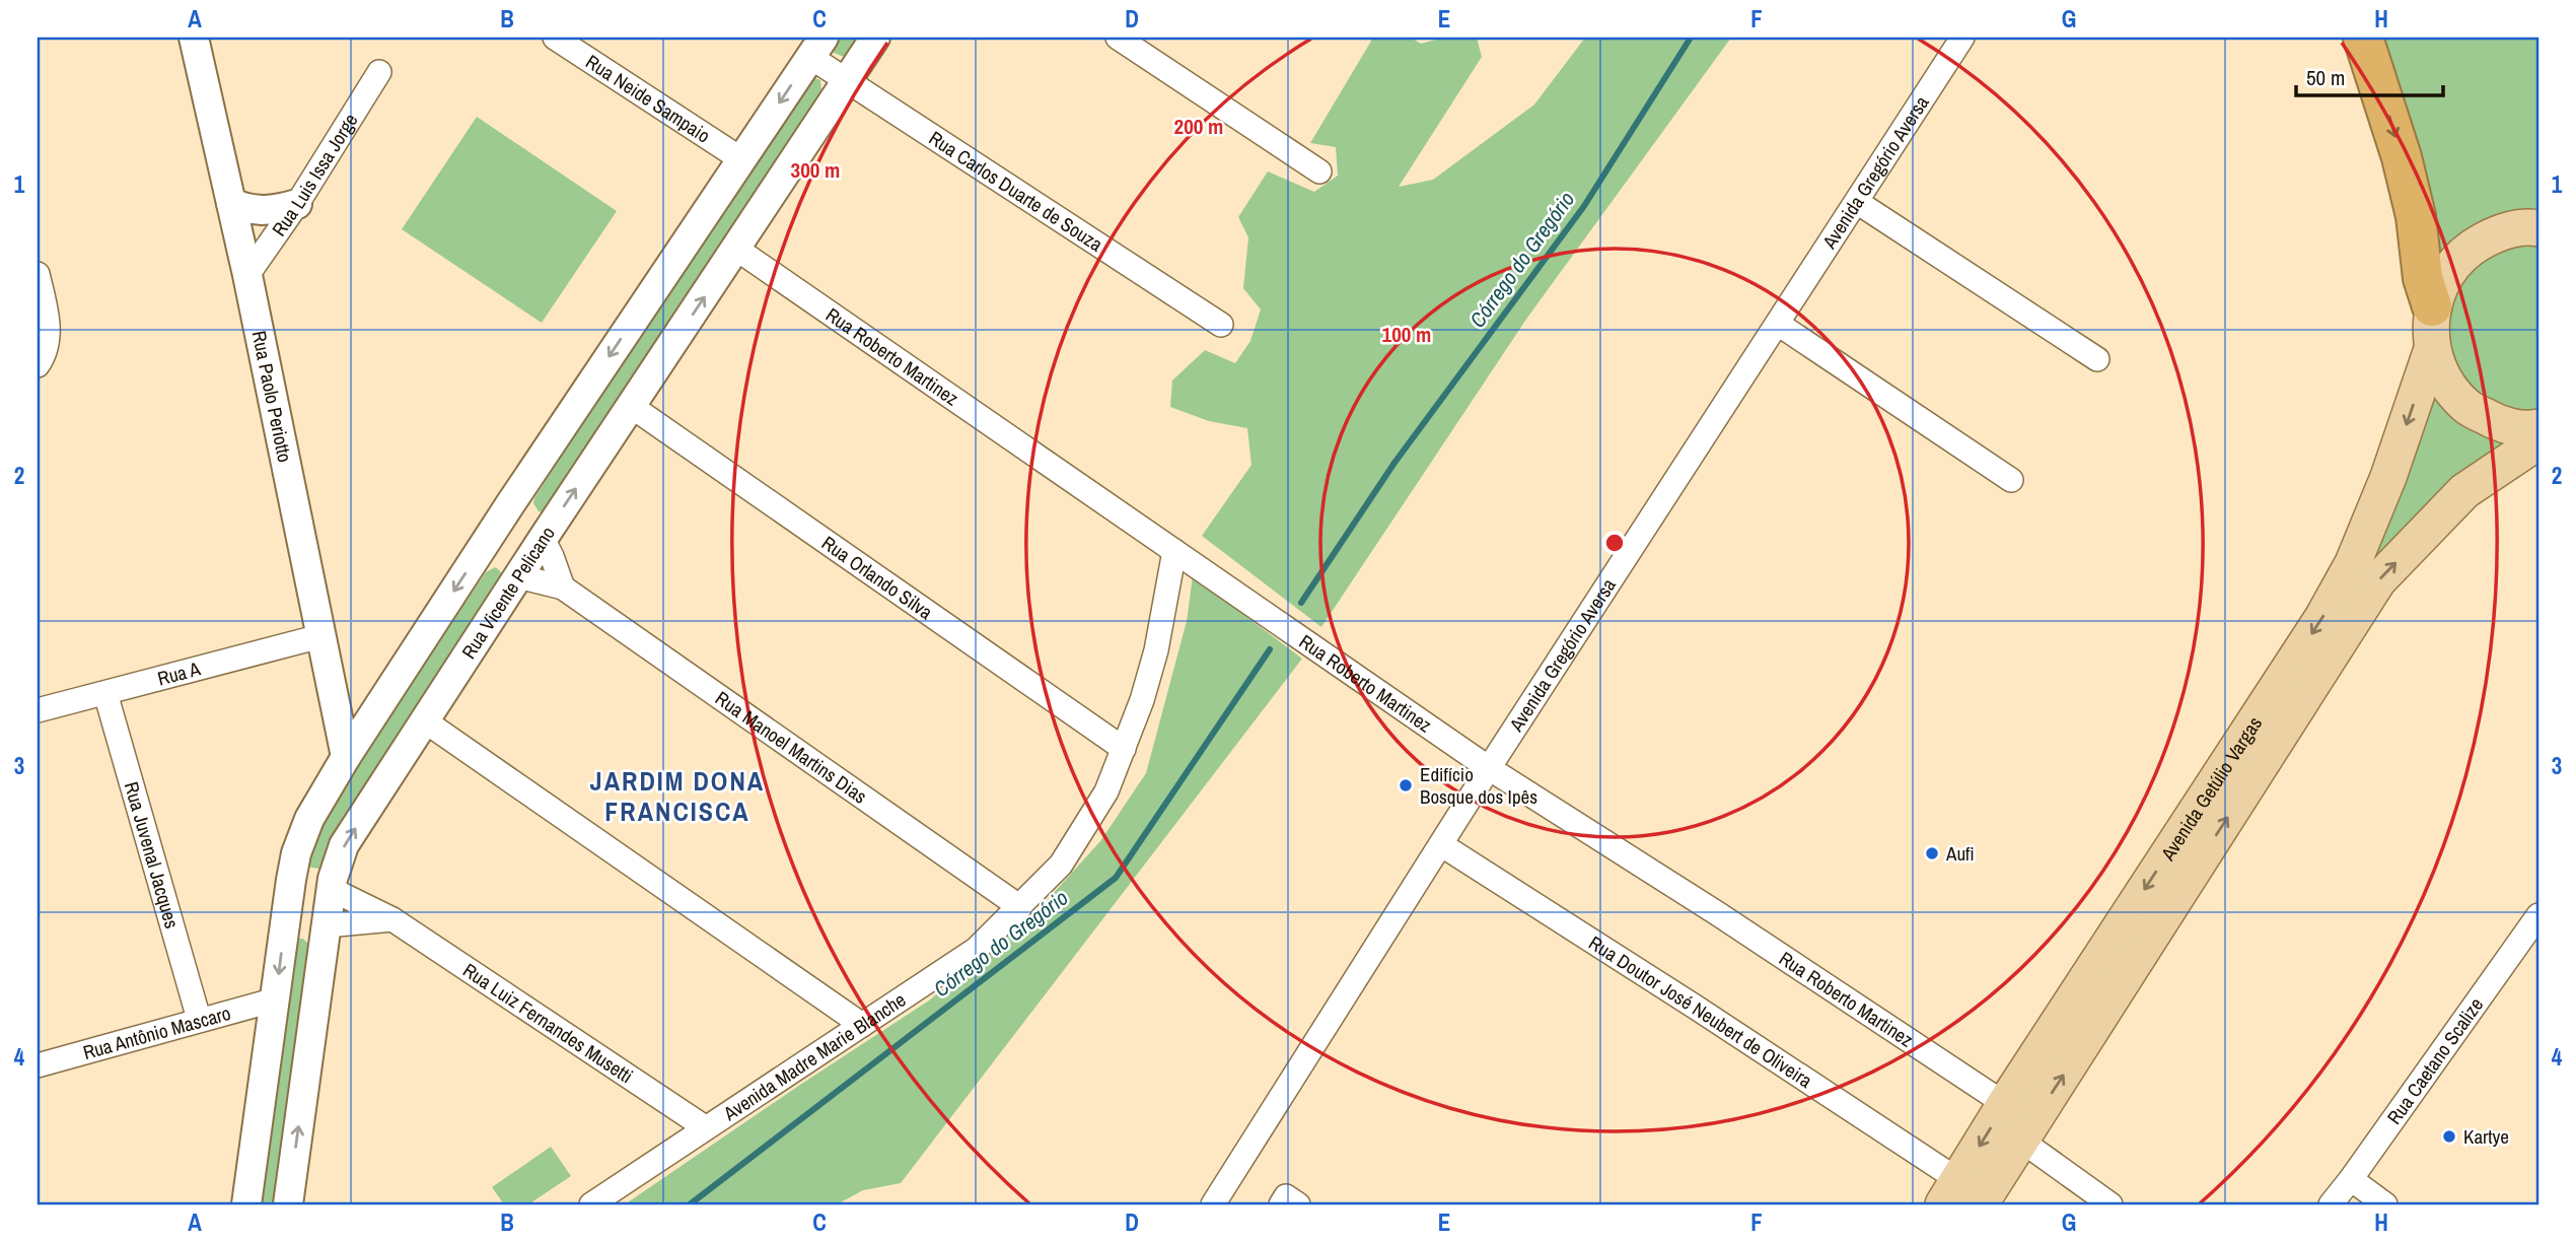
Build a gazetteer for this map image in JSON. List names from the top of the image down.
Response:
{
  "streets": {
    "main road": ["Avenida Getúlio Vargas"],
    "street": [
      "Rua Neide Sampaio",
      "Avenida Gregório Aversa",
      "Rua Luis Issa Jorge",
      "Rua Carlos Duarte de Souza",
      "Rua Roberto Martinez",
      "Rua Paolo Periotto",
      "Rua Orlando Silva",
      "Rua Vicente Pelicano",
      "Rua A",
      "Rua Manoel Martins Dias",
      "Rua Juvenal Jacques",
      "Rua Doutor José Neubert de Oliveira",
      "Rua Luiz Fernandes Musetti",
      "Rua Antônio Mascaro",
      "Avenida Madre Marie Blanche",
      "Rua Caetano Scalize"
    ]
  },
  "crossings": [
    ["Avenida Gregório Aversa", "Rua Roberto Martinez"],
    ["Avenida Gregório Aversa", "Rua Doutor José Neubert de Oliveira"],
    ["Rua Luis Issa Jorge", "Rua Paolo Periotto"],
    ["Rua Carlos Duarte de Souza", "Rua Vicente Pelicano"],
    ["Rua Roberto Martinez", "Rua Vicente Pelicano"],
    ["Rua Roberto Martinez", "Avenida Getúlio Vargas"],
    ["Rua Roberto Martinez", "Avenida Madre Marie Blanche"],
    ["Rua Paolo Periotto", "Rua A"],
    ["Rua Orlando Silva", "Rua Vicente Pelicano"],
    ["Rua Orlando Silva", "Avenida Madre Marie Blanche"],
    ["Rua Vicente Pelicano", "Rua Manoel Martins Dias"],
    ["Rua Vicente Pelicano", "Rua Luiz Fernandes Musetti"],
    ["Rua A", "Rua Juvenal Jacques"],
    ["Rua Manoel Martins Dias", "Avenida Madre Marie Blanche"],
    ["Avenida Getúlio Vargas", "Rua Doutor José Neubert de Oliveira"],
    ["Rua Juvenal Jacques", "Rua Antônio Mascaro"],
    ["Rua Luiz Fernandes Musetti", "Avenida Madre Marie Blanche"]
  ],
  "districts": ["JARDIM DONA FRANCISCA"],
  "water": ["Córrego do Gregório"],
  "places": ["Edifício Bosque dos Ipês", "Aufi", "Kartye"],
  "scale_bar": "50 m",
  "grid": {
    "columns": [
      "A",
      "B",
      "C",
      "D",
      "E",
      "F",
      "G",
      "H"
    ],
    "rows": [
      "1",
      "2",
      "3",
      "4"
    ]
  },
  "rings": ["200 m", "300 m", "100 m"]
}
